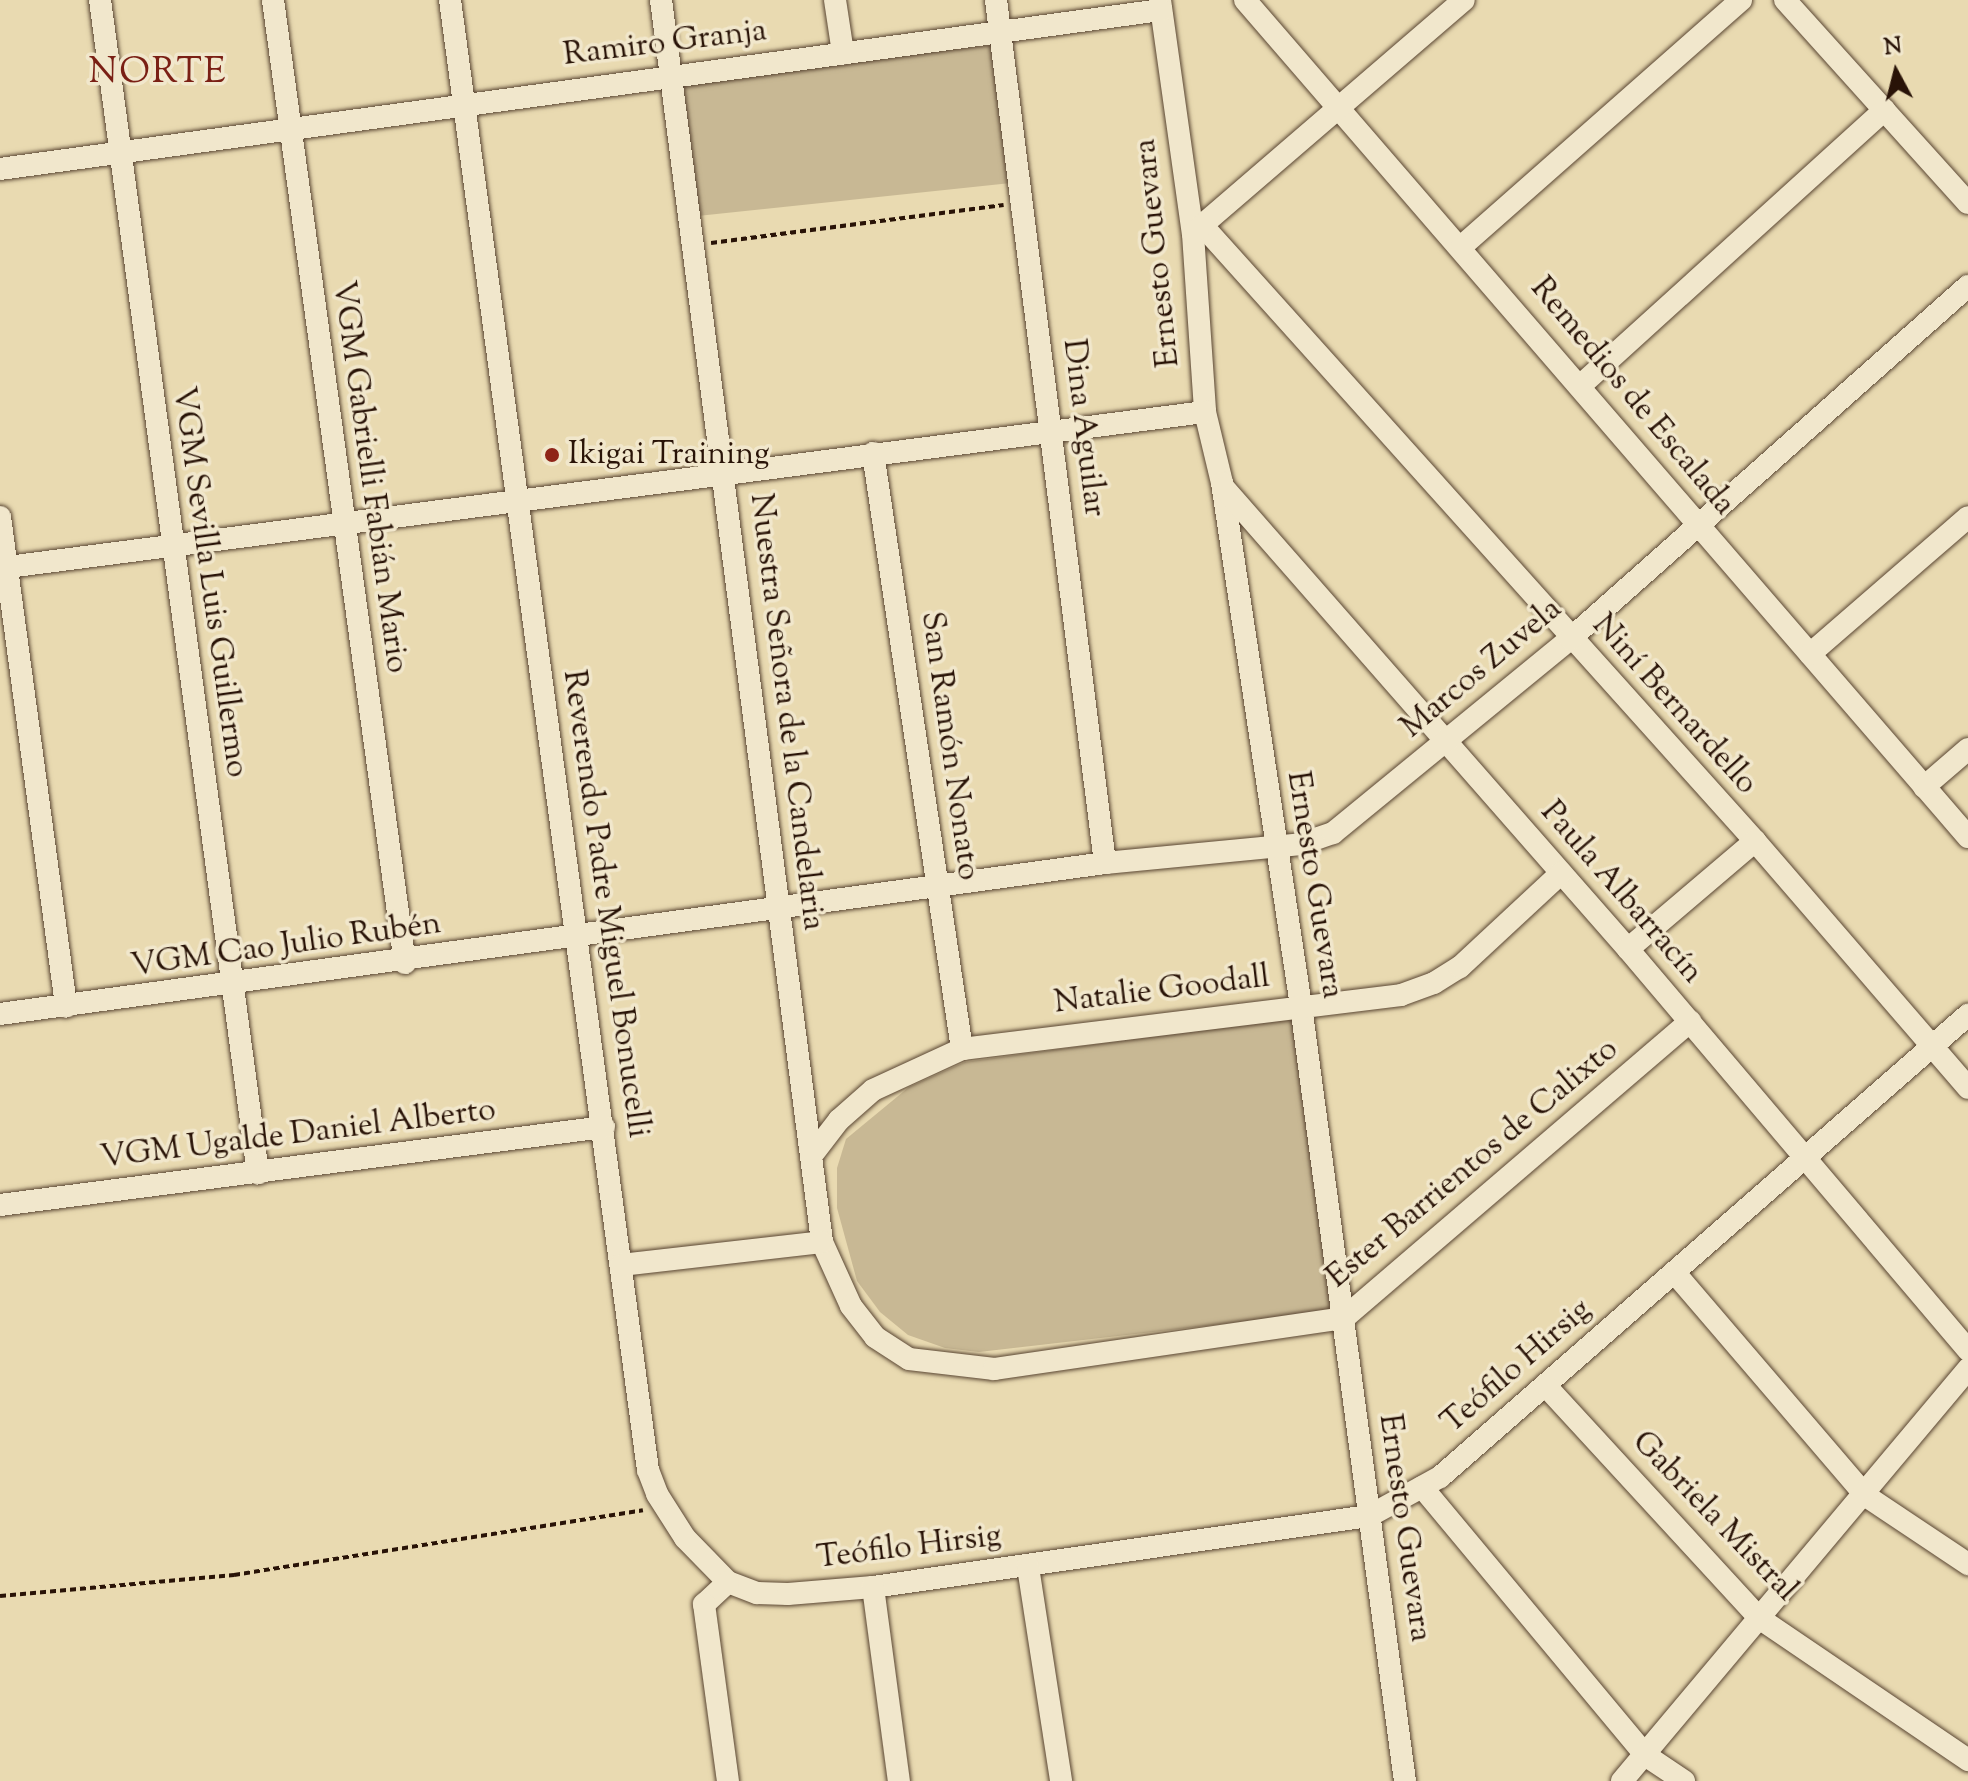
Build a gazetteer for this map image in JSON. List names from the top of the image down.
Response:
{
  "streets": {
    "street": [
      "Ramiro Granja",
      "Ernesto Guevara",
      "Remedios de Escalada",
      "Dina Aguilar",
      "VGM Gabrielli Fabián Mario",
      "VGM Sevilla Luis Guillermo",
      "Marcos Zuvela",
      "Niní Bernardello",
      "Nuestra Señora de la Candelaria",
      "San Ramón Nonato",
      "Paula Albarracín",
      "Reverendo Padre Miguel Bonucelli",
      "VGM Cao Julio Rubén",
      "Natalie Goodall",
      "VGM Ugalde Daniel Alberto",
      "Ester Barrientos de Calixto",
      "Teófilo Hirsig",
      "Gabriela Mistral"
    ]
  },
  "crossings": [
    ["Ramiro Granja", "Ernesto Guevara"],
    ["Ramiro Granja", "Dina Aguilar"],
    ["Ramiro Granja", "VGM Gabrielli Fabián Mario"],
    ["Ramiro Granja", "VGM Sevilla Luis Guillermo"],
    ["Ramiro Granja", "Nuestra Señora de la Candelaria"],
    ["Ramiro Granja", "Reverendo Padre Miguel Bonucelli"],
    ["Ernesto Guevara", "Marcos Zuvela"],
    ["Ernesto Guevara", "Niní Bernardello"],
    ["Ernesto Guevara", "Paula Albarracín"],
    ["Ernesto Guevara", "Natalie Goodall"],
    ["Ernesto Guevara", "Ester Barrientos de Calixto"],
    ["Ernesto Guevara", "Teófilo Hirsig"],
    ["Remedios de Escalada", "Marcos Zuvela"],
    ["Dina Aguilar", "Marcos Zuvela"],
    ["VGM Gabrielli Fabián Mario", "VGM Cao Julio Rubén"],
    ["VGM Sevilla Luis Guillermo", "VGM Cao Julio Rubén"],
    ["VGM Sevilla Luis Guillermo", "VGM Ugalde Daniel Alberto"],
    ["Marcos Zuvela", "Niní Bernardello"],
    ["Marcos Zuvela", "Nuestra Señora de la Candelaria"],
    ["Marcos Zuvela", "San Ramón Nonato"],
    ["Marcos Zuvela", "Paula Albarracín"],
    ["Marcos Zuvela", "VGM Cao Julio Rubén"],
    ["Niní Bernardello", "Teófilo Hirsig"],
    ["Nuestra Señora de la Candelaria", "VGM Cao Julio Rubén"],
    ["Nuestra Señora de la Candelaria", "Natalie Goodall"],
    ["Nuestra Señora de la Candelaria", "Ester Barrientos de Calixto"],
    ["San Ramón Nonato", "Natalie Goodall"],
    ["Paula Albarracín", "Natalie Goodall"],
    ["Paula Albarracín", "Ester Barrientos de Calixto"],
    ["Paula Albarracín", "Teófilo Hirsig"],
    ["Reverendo Padre Miguel Bonucelli", "VGM Cao Julio Rubén"],
    ["Reverendo Padre Miguel Bonucelli", "VGM Ugalde Daniel Alberto"],
    ["Reverendo Padre Miguel Bonucelli", "Teófilo Hirsig"],
    ["Teófilo Hirsig", "Gabriela Mistral"]
  ],
  "districts": ["NORTE"],
  "places": ["Ikigai Training"],
  "north": "top"
}
